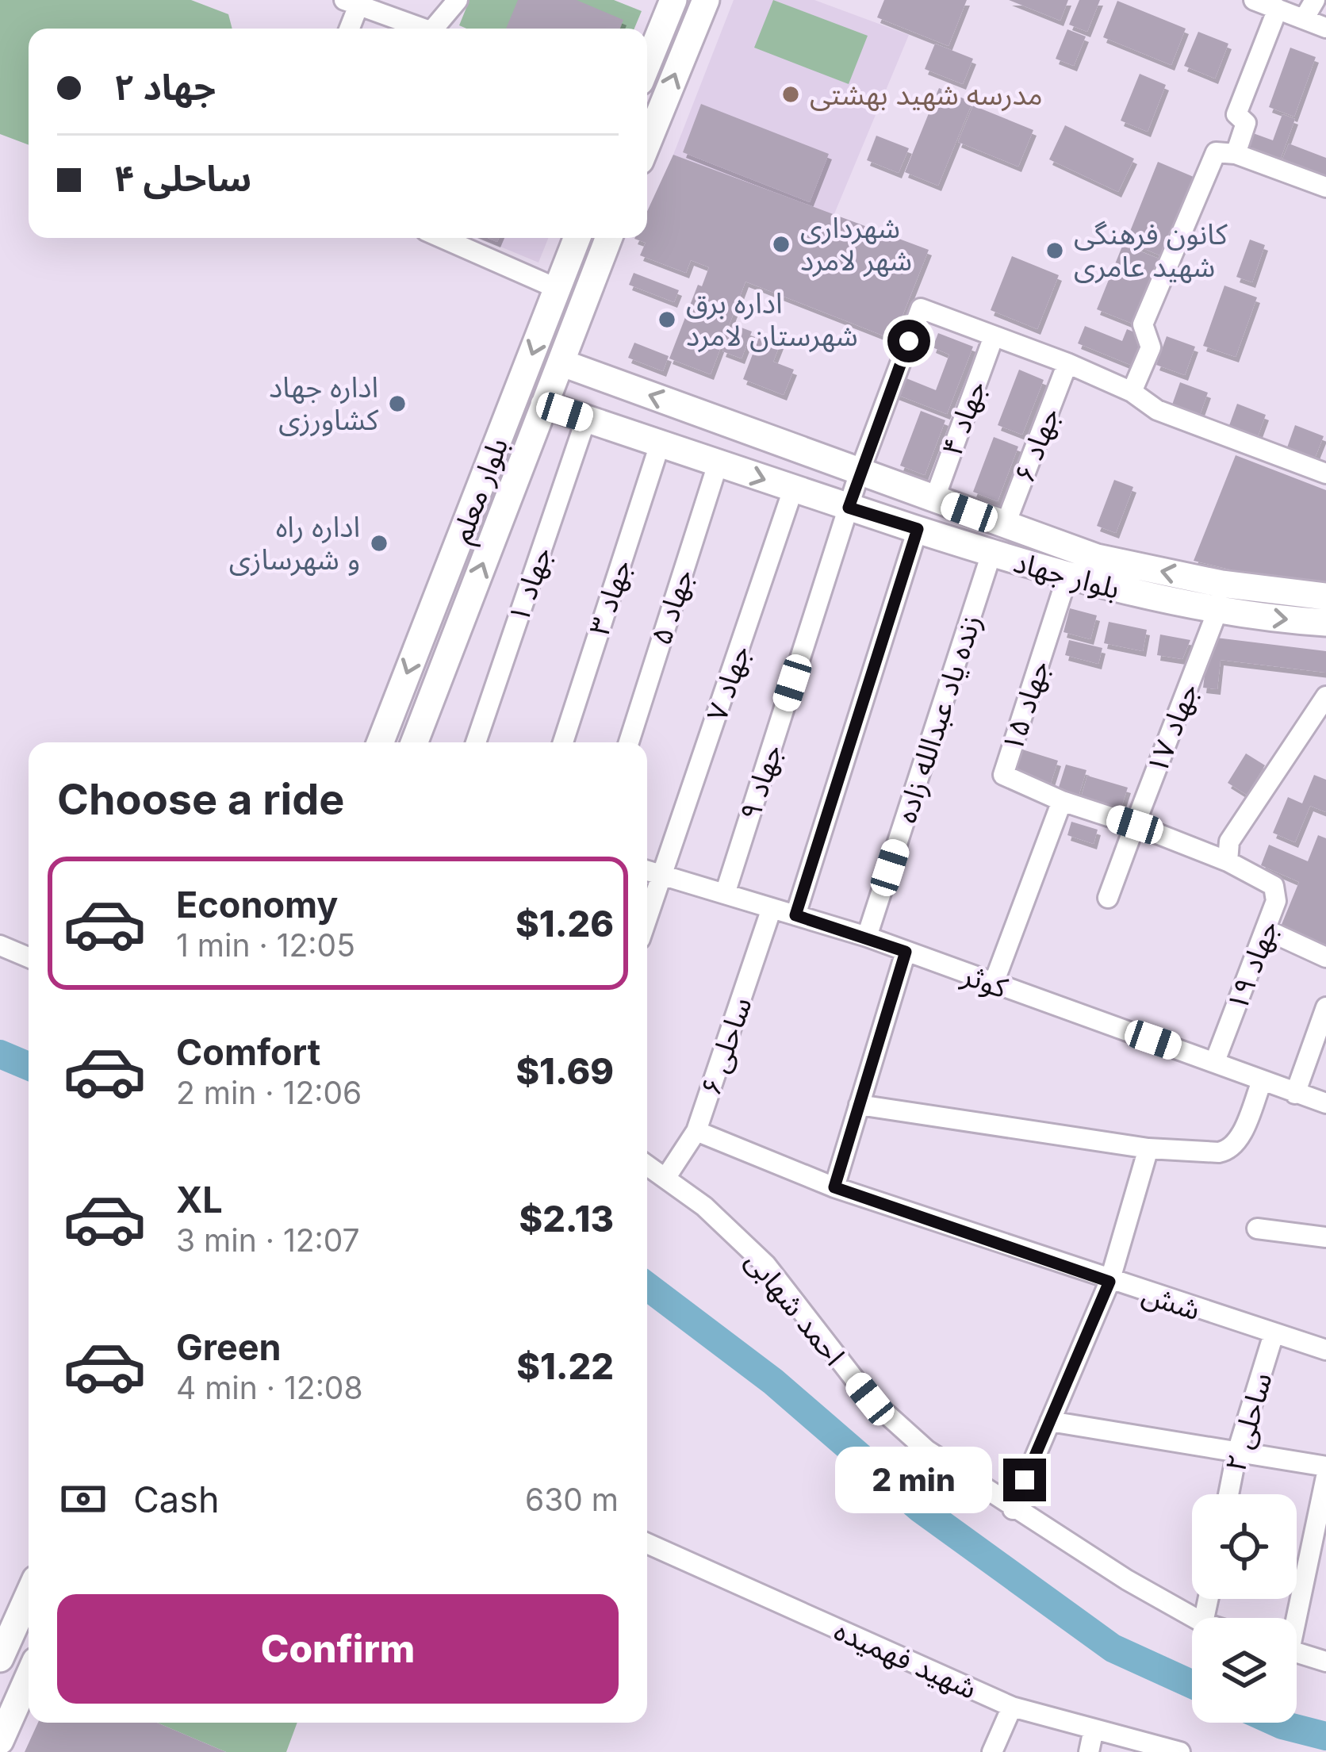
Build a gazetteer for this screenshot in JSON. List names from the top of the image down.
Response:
{
  "streets": {
    "street": [
      "جهاد ۴",
      "جهاد ۶",
      "بلوار معلم",
      "بلوار جهاد",
      "جهاد ۱",
      "جهاد ۳",
      "جهاد ۵",
      "جهاد ۷",
      "جهاد ۱۵",
      "زنده یاد عبدالله زاده",
      "جهاد ۱۷",
      "جهاد ۹",
      "جهاد ۱۹",
      "کوثر",
      "ساحلی ۶",
      "شش",
      "احمد شهابی",
      "ساحلی ۲",
      "شهید فهمیده"
    ]
  },
  "crossings": [
    ["جهاد ۴", "بلوار جهاد"],
    ["جهاد ۴", "جهاد ۹"],
    ["جهاد ۶", "بلوار جهاد"],
    ["بلوار معلم", "بلوار جهاد"],
    ["بلوار جهاد", "جهاد ۱"],
    ["بلوار جهاد", "جهاد ۳"],
    ["بلوار جهاد", "جهاد ۵"],
    ["بلوار جهاد", "جهاد ۷"],
    ["بلوار جهاد", "جهاد ۱۵"],
    ["بلوار جهاد", "زنده یاد عبدالله زاده"],
    ["بلوار جهاد", "جهاد ۱۷"],
    ["بلوار جهاد", "جهاد ۹"],
    ["جهاد ۷", "کوثر"],
    ["زنده یاد عبدالله زاده", "کوثر"],
    ["جهاد ۹", "کوثر"],
    ["جهاد ۱۹", "کوثر"],
    ["کوثر", "ساحلی ۶"],
    ["ساحلی ۶", "شش"],
    ["ساحلی ۶", "احمد شهابی"],
    ["شش", "ساحلی ۲"]
  ],
  "places": [
    "مدرسه شهید بهشتی",
    "شهرداری شهر لامرد",
    "کانون فرهنگی شهید عامری",
    "اداره برق شهرستان لامرد",
    "اداره جهاد کشاورزی",
    "اداره راه و شهرسازی"
  ],
  "page": {
    "banner": ["جهاد ۲", "ساحلی ۴"],
    "heading": "Choose a ride",
    "list": [
      {
        "name": "Economy",
        "note": "1 min · 12:05",
        "value": "$1.26"
      },
      {
        "name": "Comfort",
        "note": "2 min · 12:06",
        "value": "$1.69"
      },
      {
        "name": "XL",
        "note": "3 min · 12:07",
        "value": "$2.13"
      },
      {
        "name": "Green",
        "note": "4 min · 12:08",
        "value": "$1.22"
      }
    ],
    "bubble": "2 min",
    "pay": ["Cash", "630 m"],
    "buttons": "Confirm"
  }
}
